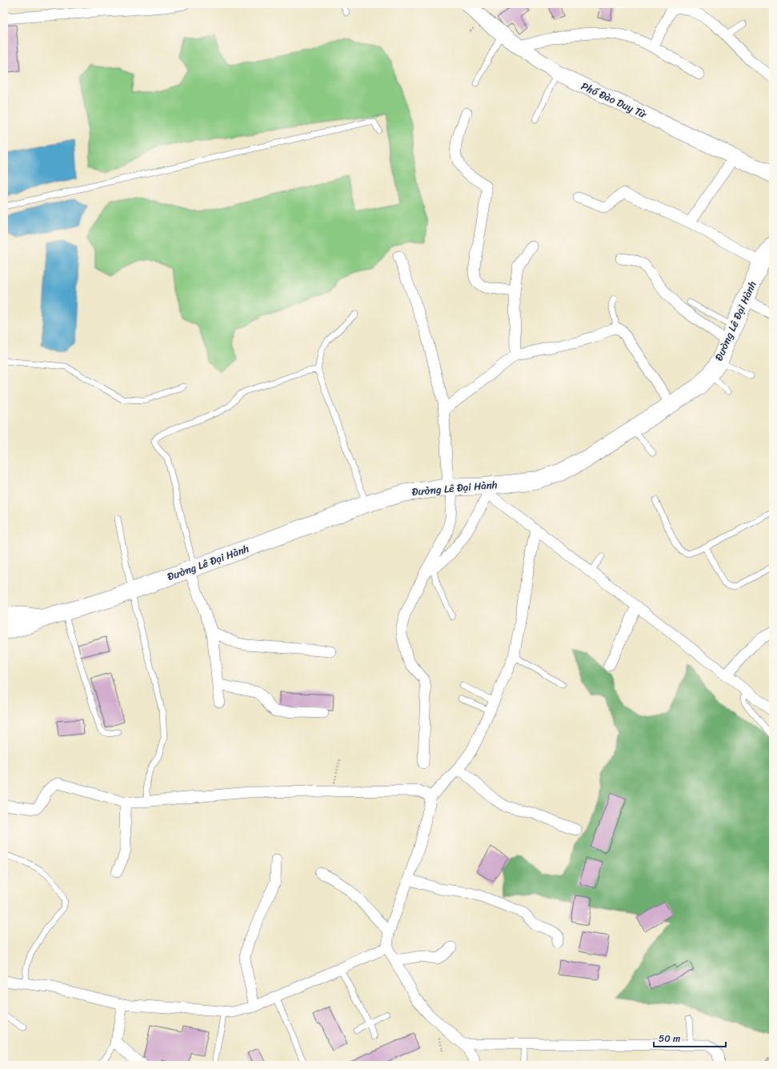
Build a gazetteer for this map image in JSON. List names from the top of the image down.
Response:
{
  "streets": {
    "main road": ["Đường Lê Đại Hành"],
    "street": ["Phố Đào Duy Từ"]
  },
  "scale_bar": "50 m"
}
